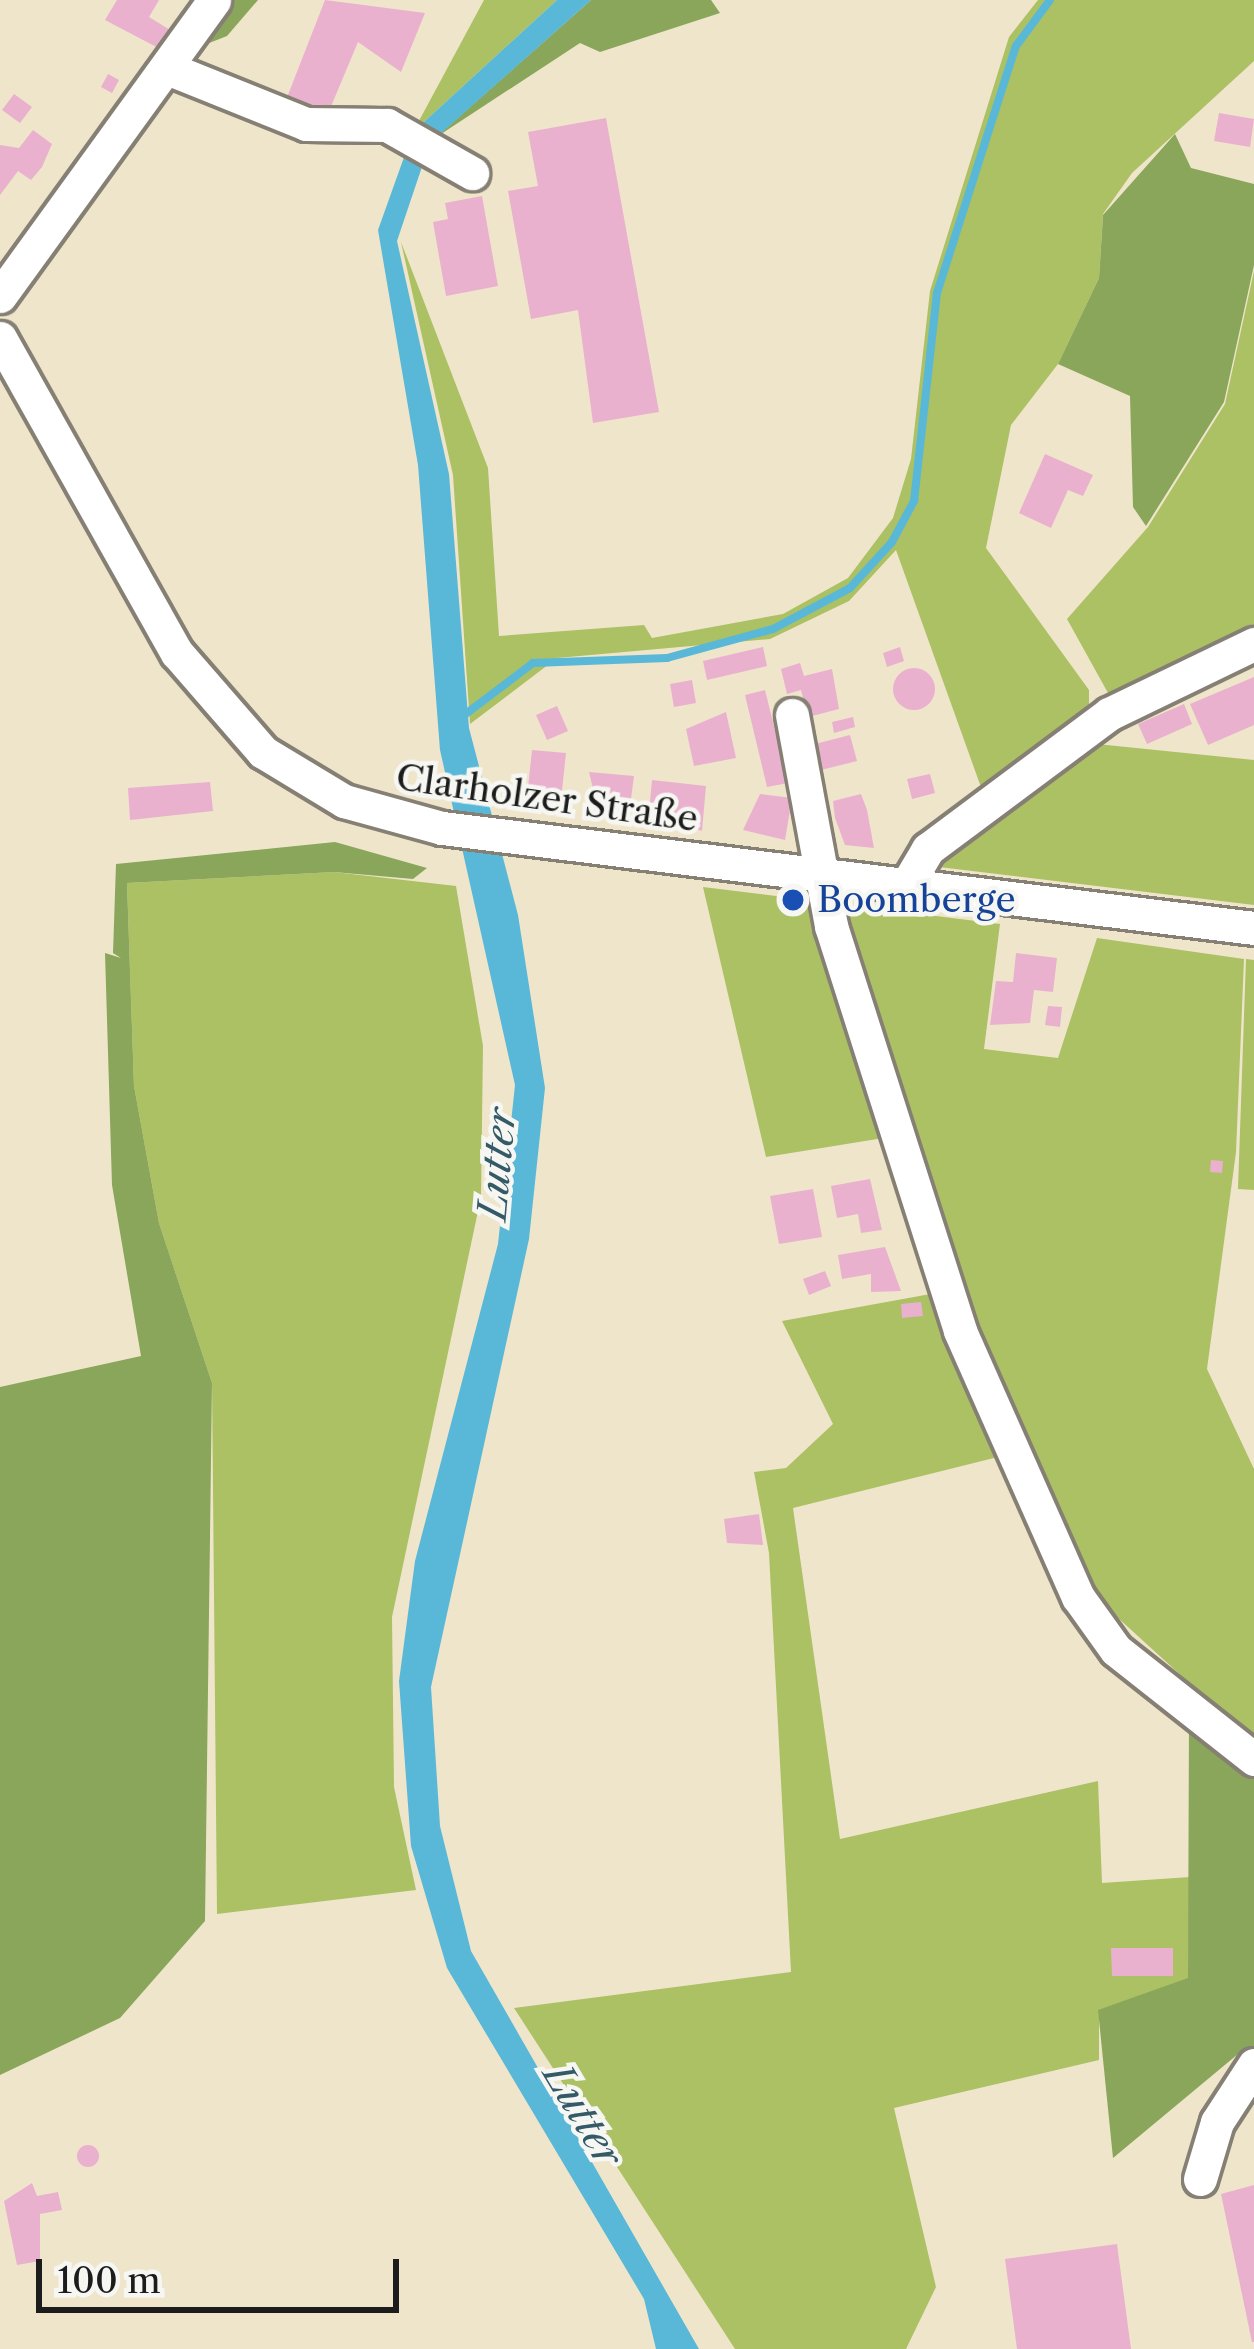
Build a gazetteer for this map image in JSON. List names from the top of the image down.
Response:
{
  "streets": {
    "street": ["Clarholzer Straße"]
  },
  "water": ["Lutter"],
  "places": ["Boomberge"],
  "scale_bar": "100 m"
}
